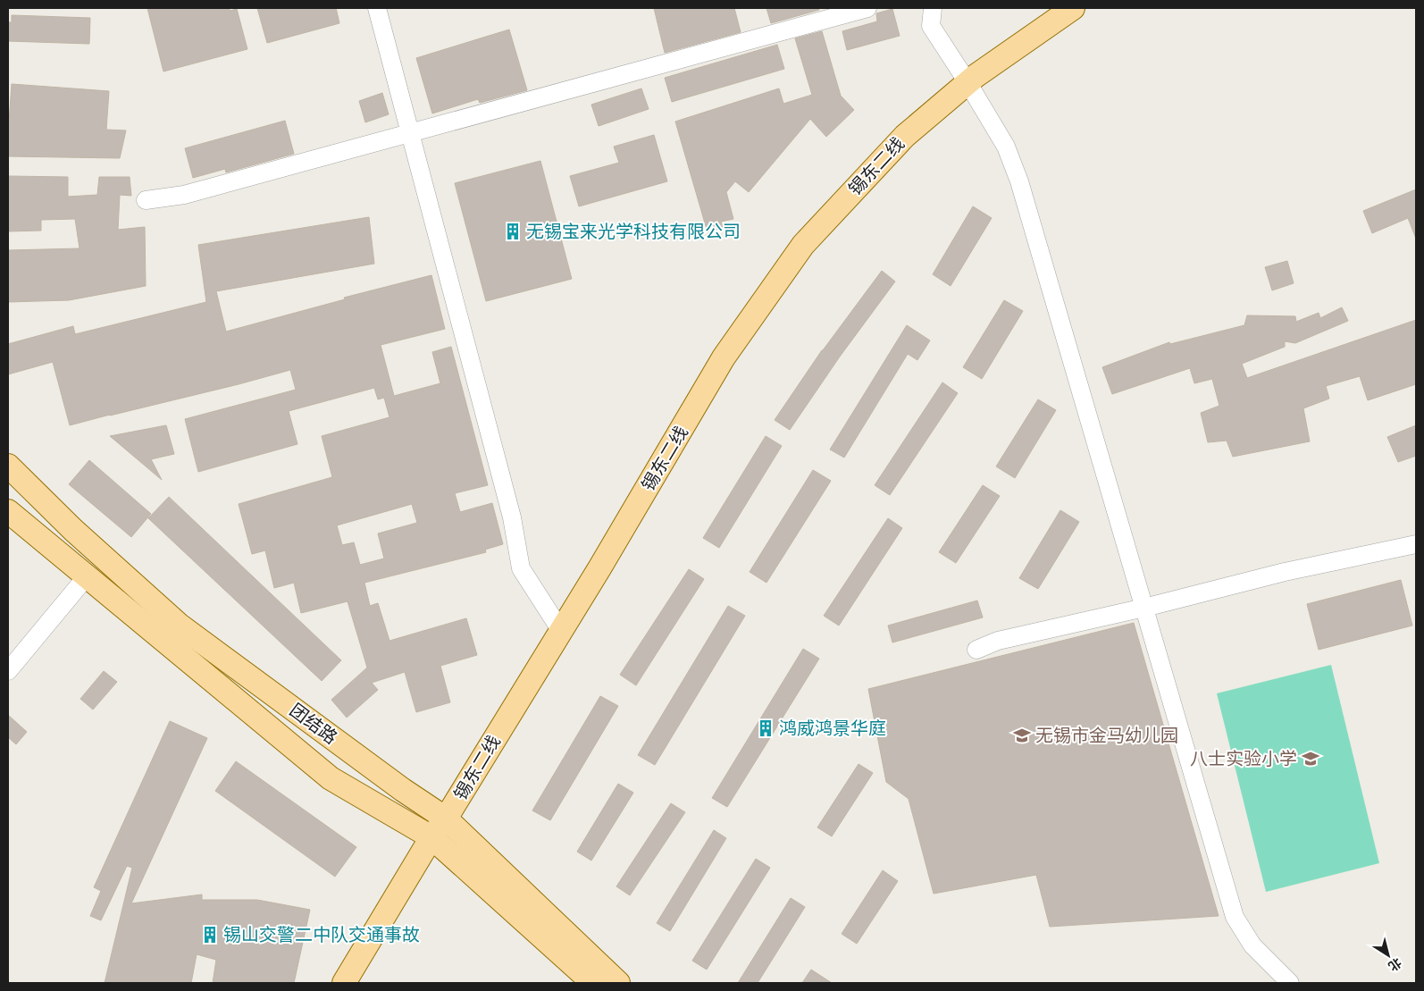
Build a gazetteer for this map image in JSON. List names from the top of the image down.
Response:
{
  "streets": {
    "main road": ["锡东二线", "团结路"]
  },
  "crossings": [
    ["锡东二线", "团结路"]
  ],
  "places": {
    "building": ["无锡宝来光学科技有限公司", "鸿威鸿景华庭", "锡山交警二中队交通事故"],
    "school or university": ["无锡市金马幼儿园", "八士实验小学"]
  },
  "north": "bottom right"
}
